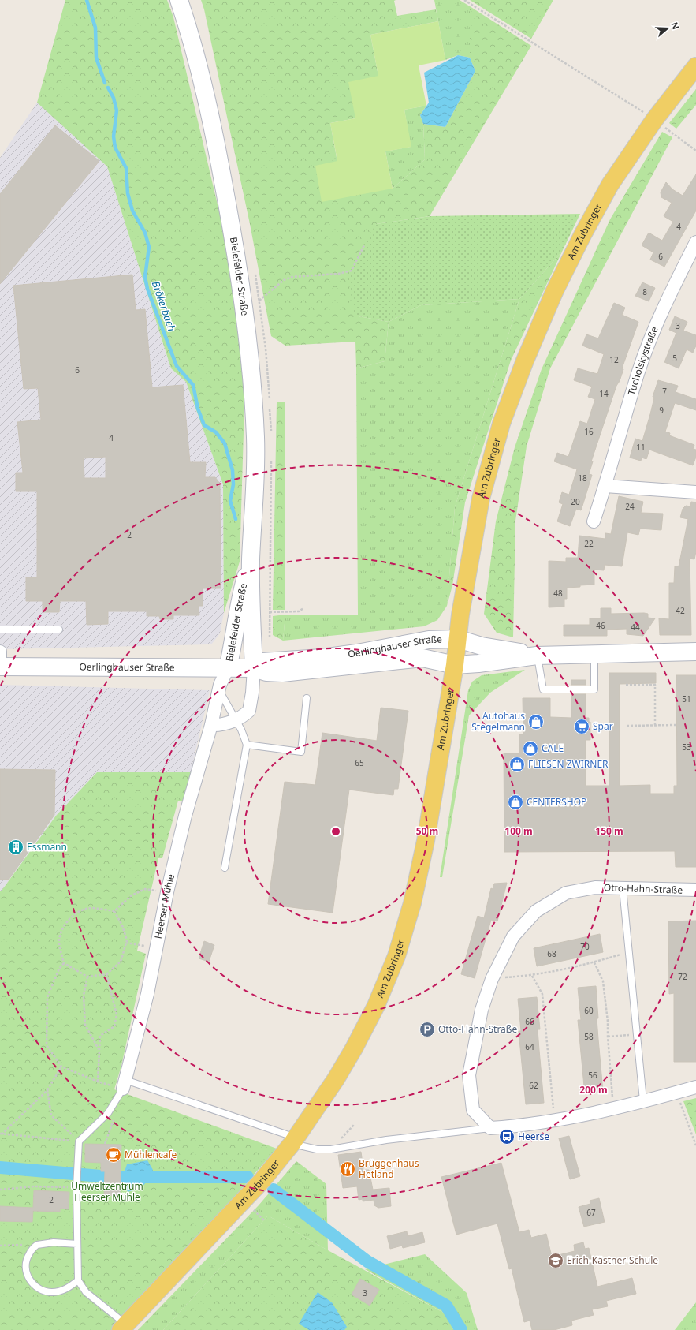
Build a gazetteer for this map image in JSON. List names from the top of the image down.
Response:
{
  "streets": {
    "main road": ["Am Zubringer", "Bielefelder Straße", "Oerlinghauser Straße"],
    "street": ["Tucholskystraße", "Otto-Hahn-Straße", "Heerser Mühle"]
  },
  "crossings": [
    ["Am Zubringer", "Oerlinghauser Straße"],
    ["Bielefelder Straße", "Oerlinghauser Straße"],
    ["Bielefelder Straße", "Heerser Mühle"],
    ["Oerlinghauser Straße", "Heerser Mühle"]
  ],
  "water": ["Brökerbach"],
  "parks": ["Umweltzentrum Heerser Mühle"],
  "places": {
    "shop": [
      "Autohaus Stegelmann",
      "CALE",
      "FLIESEN ZWIRNER",
      "CENTERSHOP"
    ],
    "supermarket": ["Spar"],
    "building": ["Essmann"],
    "parking": ["Otto-Hahn-Straße"],
    "bus stop": ["Heerse"],
    "cafe": ["Mühlencafe"],
    "restaurant": ["Brüggenhaus Hetland"],
    "school or university": ["Erich-Kästner-Schule"]
  },
  "house_numbers": [
    "4",
    "6",
    "8",
    "3",
    "5",
    "12",
    "6",
    "7",
    "14",
    "9",
    "16",
    "4",
    "11",
    "18",
    "20",
    "24",
    "2",
    "22",
    "48",
    "42",
    "46",
    "44",
    "51",
    "53",
    "65",
    "70",
    "68",
    "72",
    "60",
    "66",
    "58",
    "64",
    "56",
    "62",
    "2",
    "67",
    "3"
  ],
  "north": "right",
  "rings": [
    "50 m",
    "100 m",
    "150 m",
    "200 m"
  ]
}
